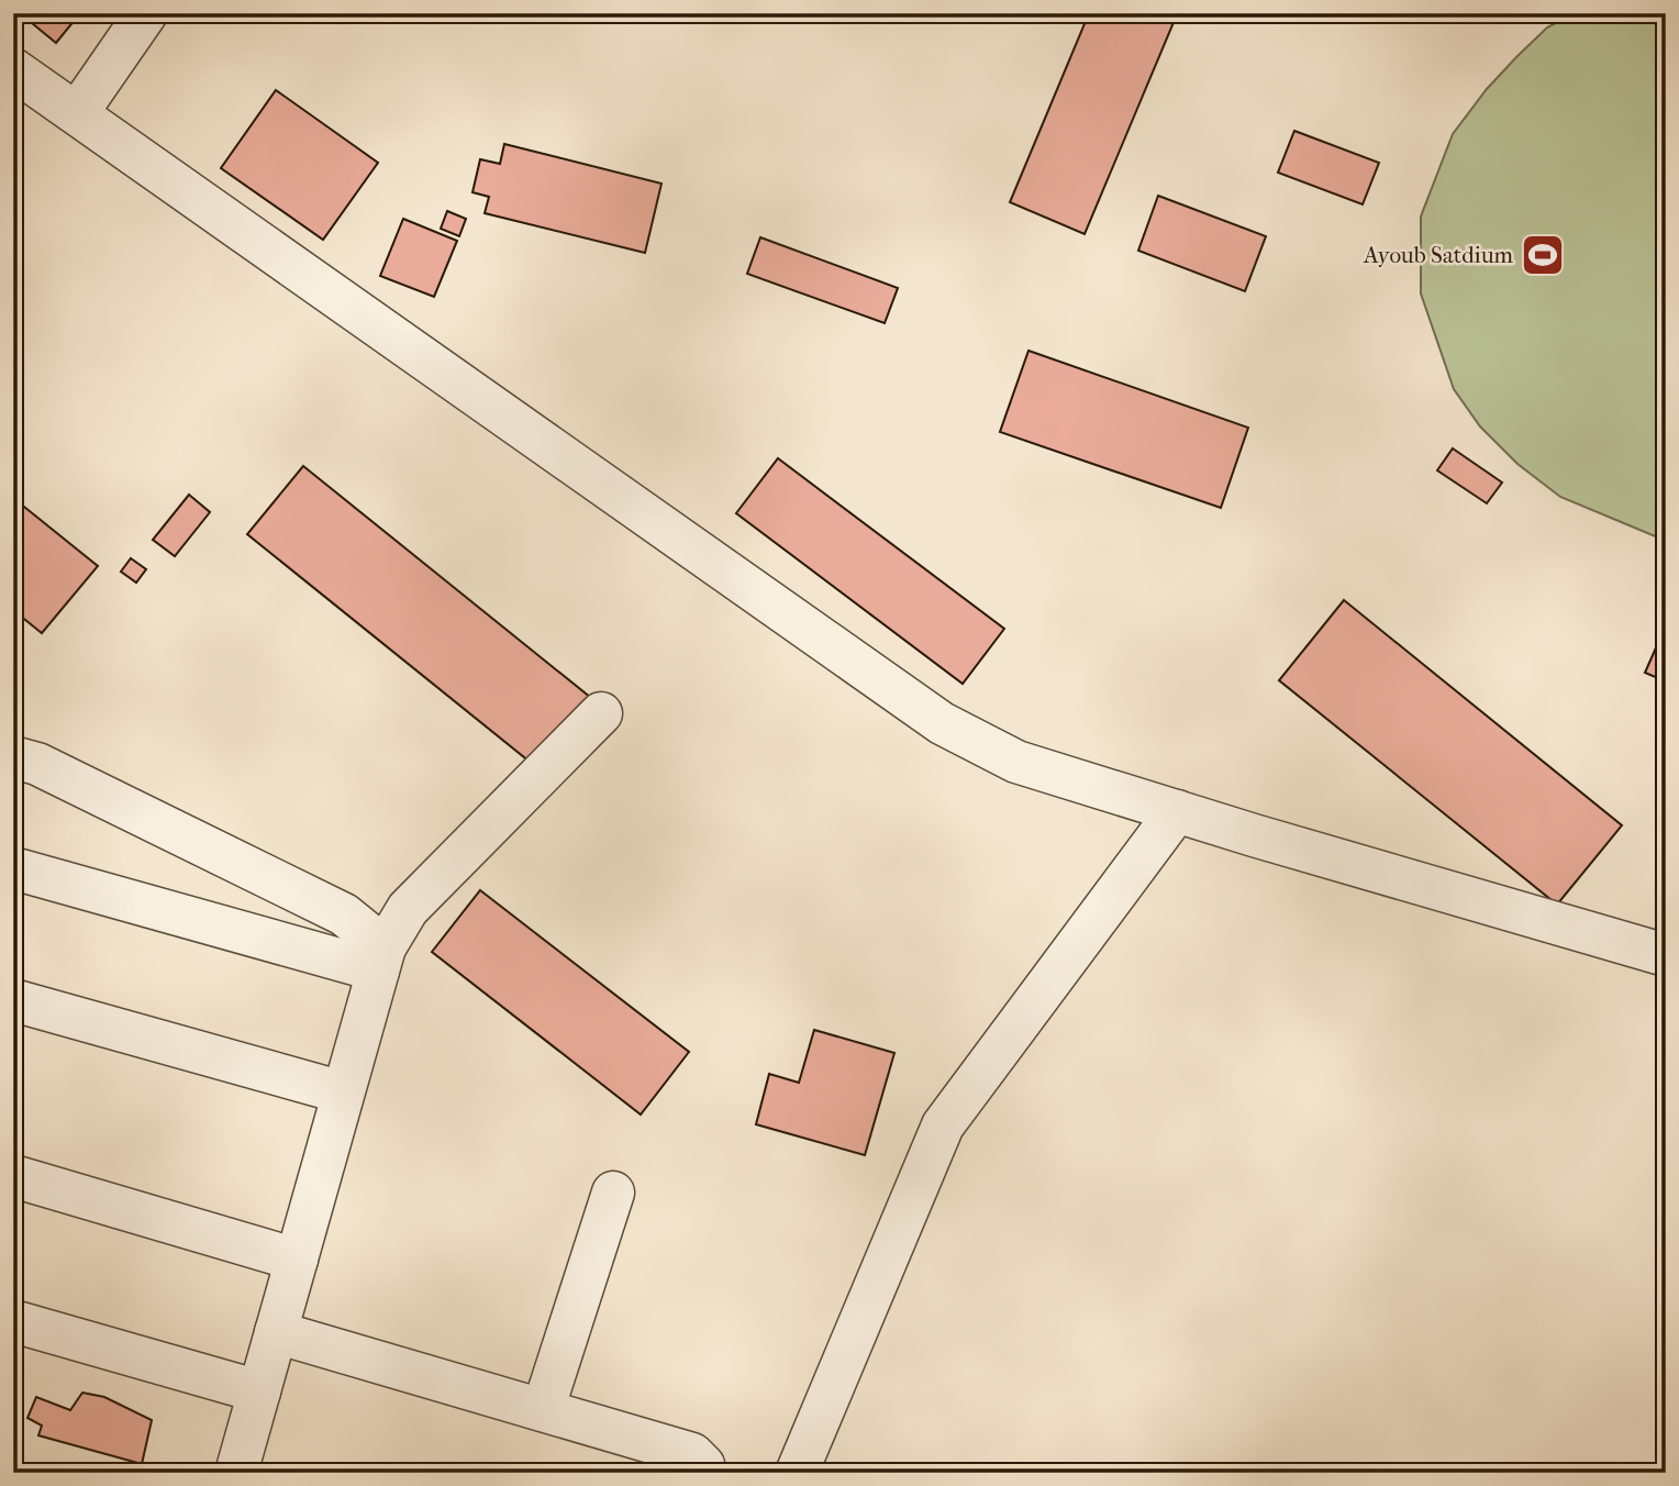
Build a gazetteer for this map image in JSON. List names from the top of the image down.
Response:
{
  "places": {
    "sports": ["Ayoub Satdium"]
  }
}
